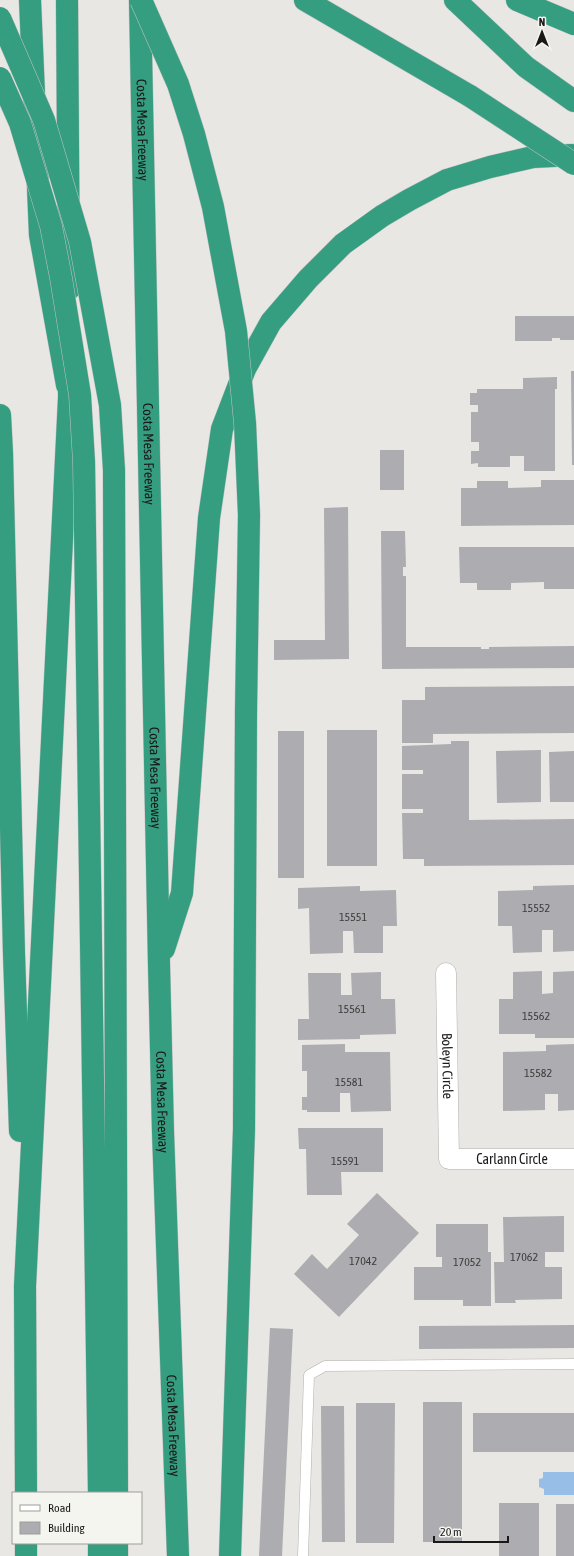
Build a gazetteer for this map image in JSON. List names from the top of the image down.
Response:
{
  "streets": {
    "highway": ["Costa Mesa Freeway"],
    "street": ["Boleyn Circle", "Carlann Circle"]
  },
  "crossings": [
    ["Boleyn Circle", "Carlann Circle"]
  ],
  "house_numbers": [
    "15552",
    "15551",
    "15561",
    "15562",
    "15582",
    "15581",
    "15591",
    "17062",
    "17042",
    "17052"
  ],
  "legend": ["Road", "Building"],
  "scale_bar": "20 m",
  "north": "top"
}
